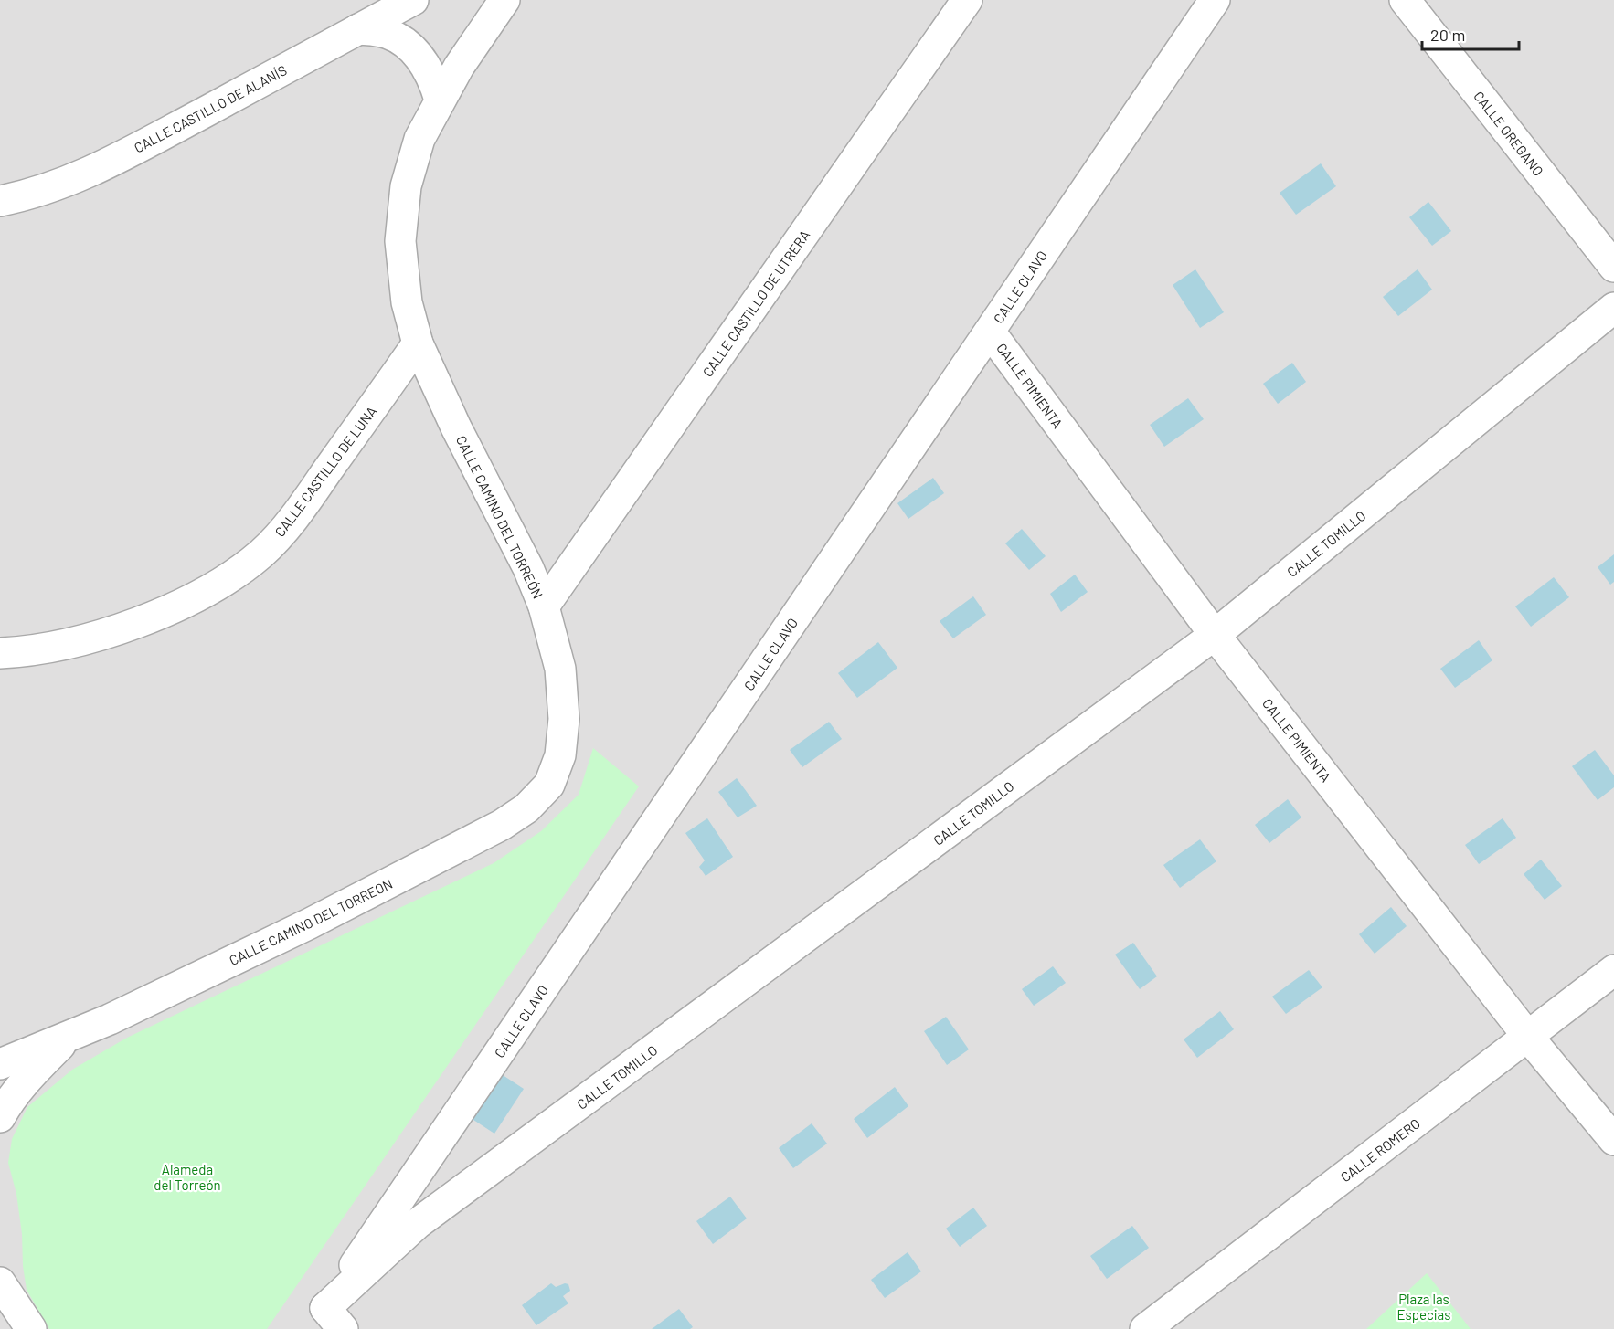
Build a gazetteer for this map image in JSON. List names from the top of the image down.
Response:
{
  "streets": {
    "street": [
      "CALLE CASTILLO DE ALANÍS",
      "CALLE OREGANO",
      "CALLE CLAVO",
      "CALLE CASTILLO DE UTRERA",
      "CALLE PIMIENTA",
      "CALLE CASTILLO DE LUNA",
      "CALLE CAMINO DEL TORREÓN",
      "CALLE TOMILLO",
      "CALLE ROMERO"
    ]
  },
  "crossings": [
    ["CALLE CLAVO", "CALLE PIMIENTA"],
    ["CALLE CLAVO", "CALLE TOMILLO"],
    ["CALLE CASTILLO DE UTRERA", "CALLE CAMINO DEL TORREÓN"],
    ["CALLE PIMIENTA", "CALLE TOMILLO"],
    ["CALLE PIMIENTA", "CALLE ROMERO"],
    ["CALLE CASTILLO DE LUNA", "CALLE CAMINO DEL TORREÓN"]
  ],
  "parks": ["Alameda del Torreón", "Plaza las Especias"],
  "scale_bar": "20 m"
}
